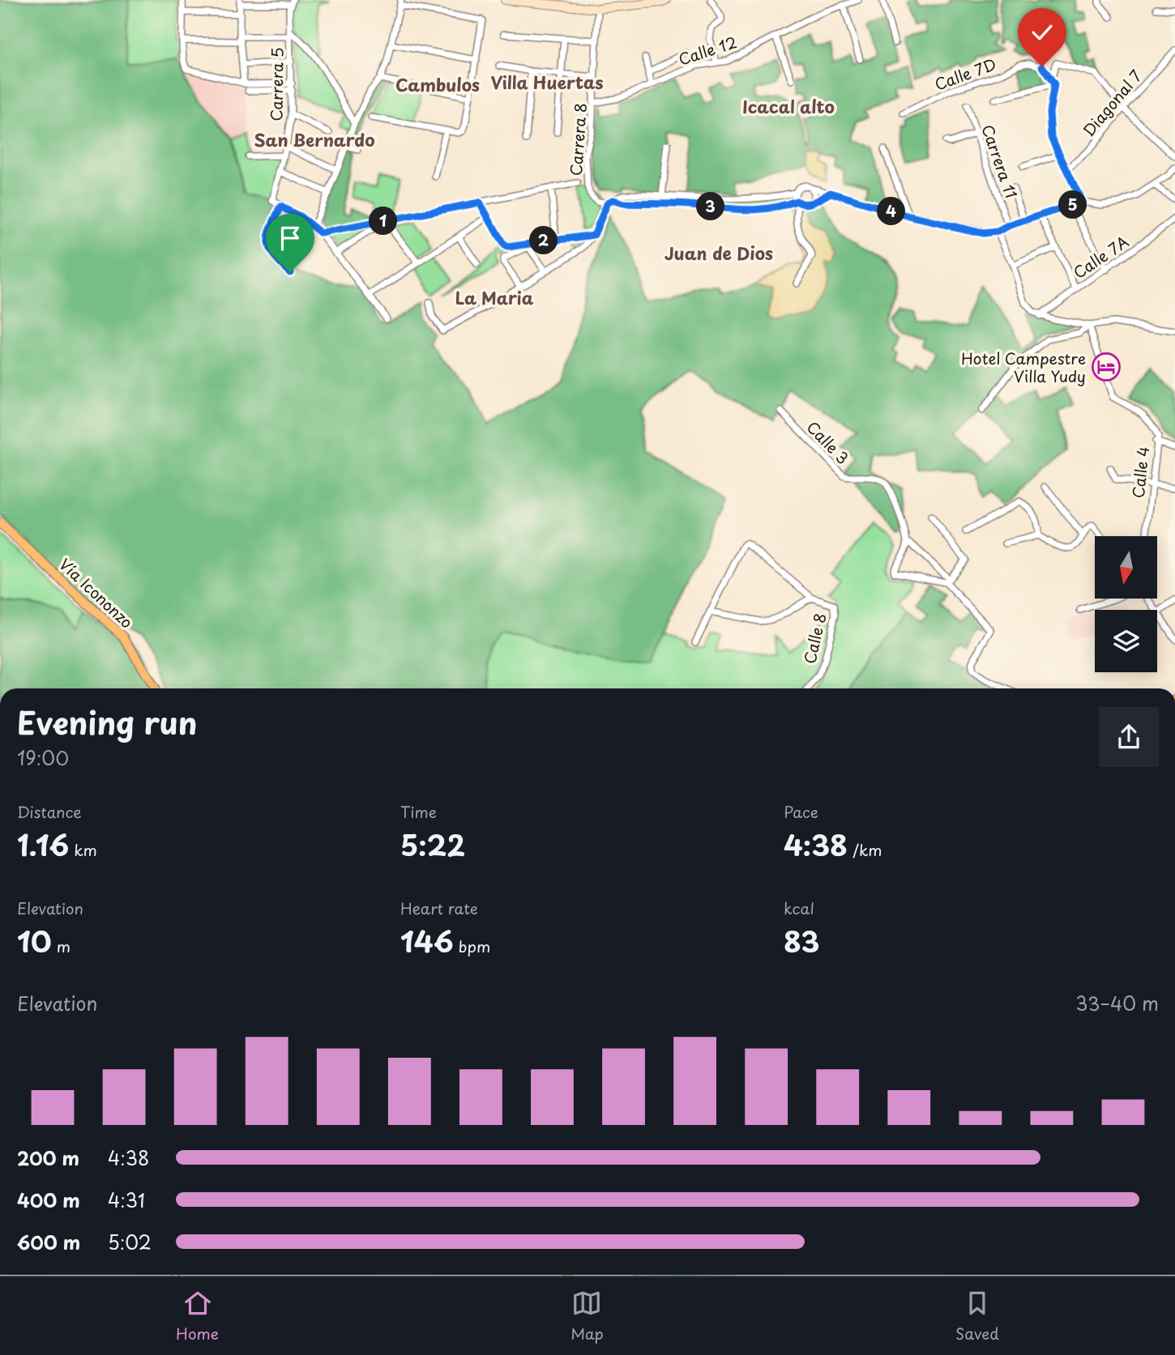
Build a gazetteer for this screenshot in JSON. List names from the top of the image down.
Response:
{
  "streets": {
    "main road": ["Vía Icononzo"],
    "street": [
      "Calle 12",
      "Calle 7D",
      "Carrera 5",
      "Diagonal 7",
      "Carrera 8",
      "Carrera 11",
      "Calle 7A",
      "Calle 3",
      "Calle 4",
      "Calle 8"
    ]
  },
  "crossings": [
    ["Calle 12", "Carrera 8"]
  ],
  "districts": [
    "Villa Huertas",
    "Cambulos",
    "Icacal alto",
    "San Bernardo",
    "Juan de Dios",
    "La Maria"
  ],
  "places": {
    "hotel": ["Hotel Campestre Villa Yudy"]
  },
  "north": "bottom",
  "page": {
    "pins": [
      "5",
      "3",
      "4",
      "1",
      "2"
    ],
    "heading": ["Evening run", "19:00"],
    "stats": [
      ["Distance", "1.16 km"],
      ["Time", "5:22"],
      ["Pace", "4:38 /km"],
      ["Elevation", "10 m"],
      ["Heart rate", "146 bpm"],
      ["kcal", "83"]
    ],
    "chart": ["Elevation", "33–40 m"],
    "list": [
      {
        "name": "200 m",
        "note": "4:38"
      },
      {
        "name": "400 m",
        "note": "4:31"
      },
      {
        "name": "600 m",
        "note": "5:02"
      }
    ],
    "tabs": ["Home", "Map", "Saved"]
  }
}
